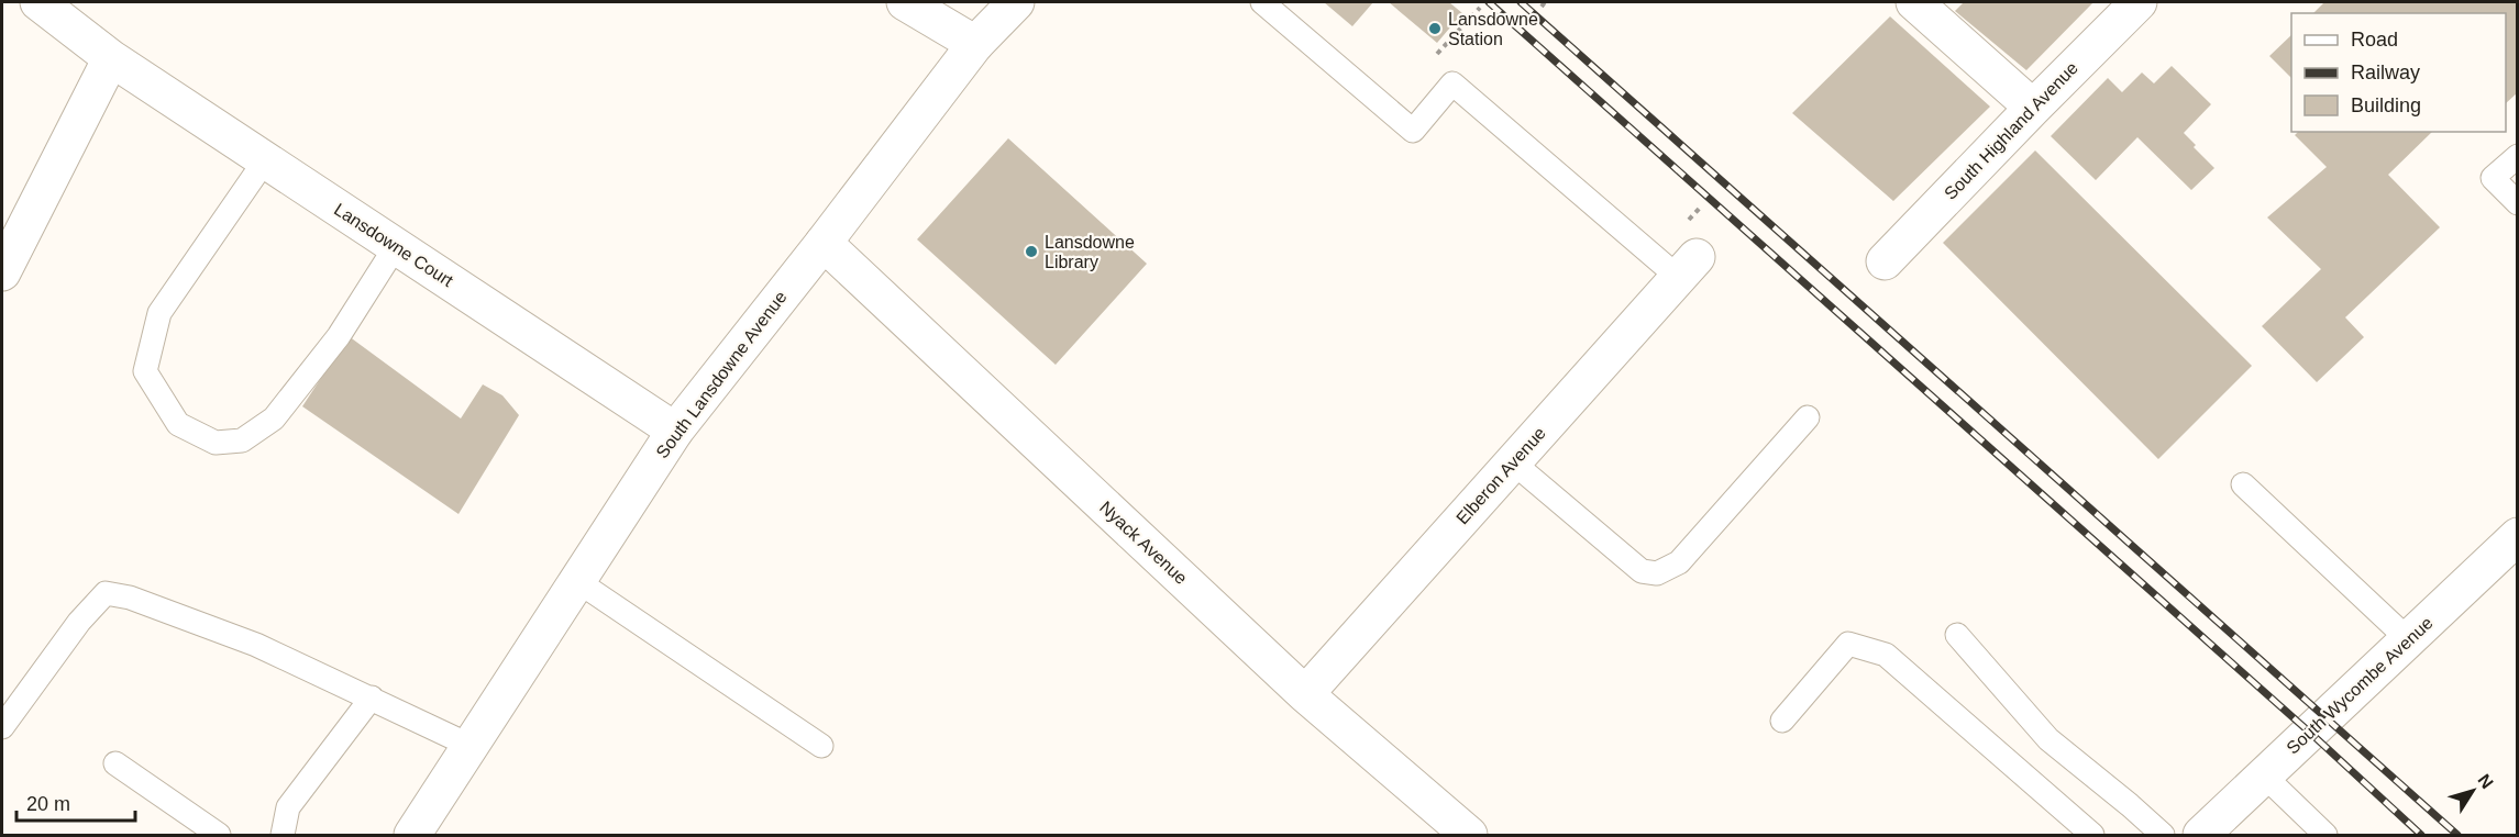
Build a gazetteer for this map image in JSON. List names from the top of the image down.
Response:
{
  "streets": {
    "street": [
      "South Highland Avenue",
      "Lansdowne Court",
      "South Lansdowne Avenue",
      "Elberon Avenue",
      "Nyack Avenue",
      "South Wycombe Avenue"
    ]
  },
  "crossings": [
    ["Lansdowne Court", "South Lansdowne Avenue"],
    ["South Lansdowne Avenue", "Nyack Avenue"],
    ["Elberon Avenue", "Nyack Avenue"]
  ],
  "places": ["Lansdowne Station", "Lansdowne Library"],
  "legend": ["Road", "Railway", "Building"],
  "scale_bar": "20 m",
  "north": "top right"
}
